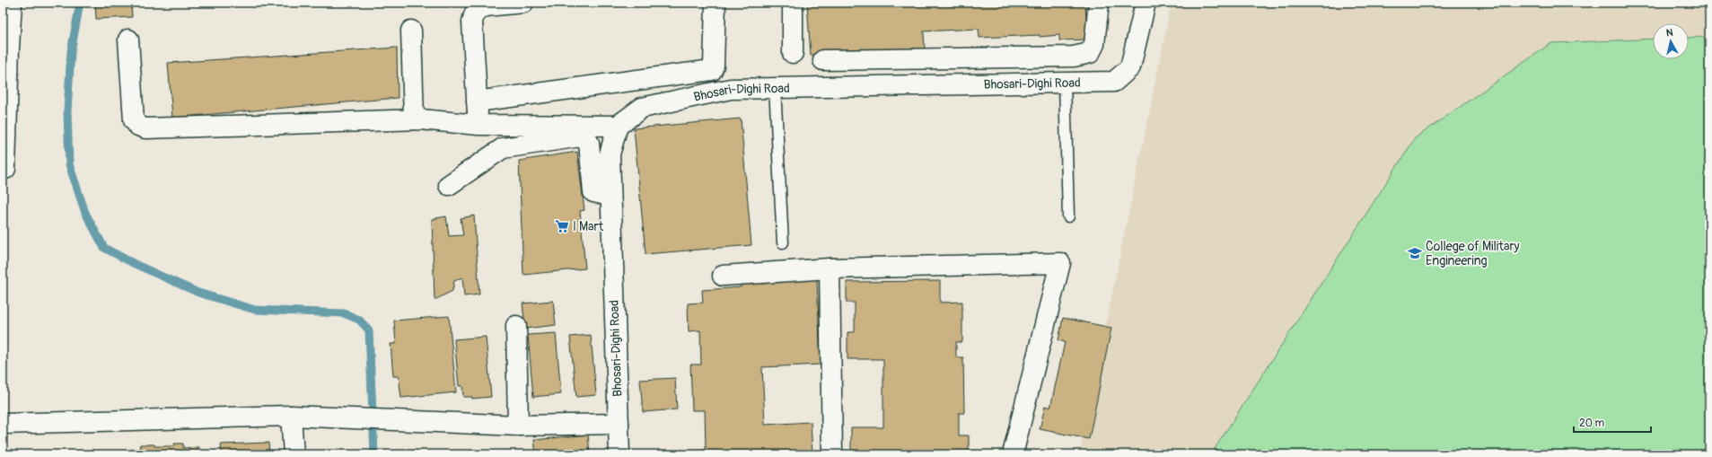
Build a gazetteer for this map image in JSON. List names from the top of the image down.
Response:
{
  "streets": {
    "street": ["Bhosari-Dighi Road"]
  },
  "places": {
    "supermarket": ["I Mart"],
    "school or university": ["College of Military Engineering"]
  },
  "scale_bar": "20 m",
  "north": "top"
}
